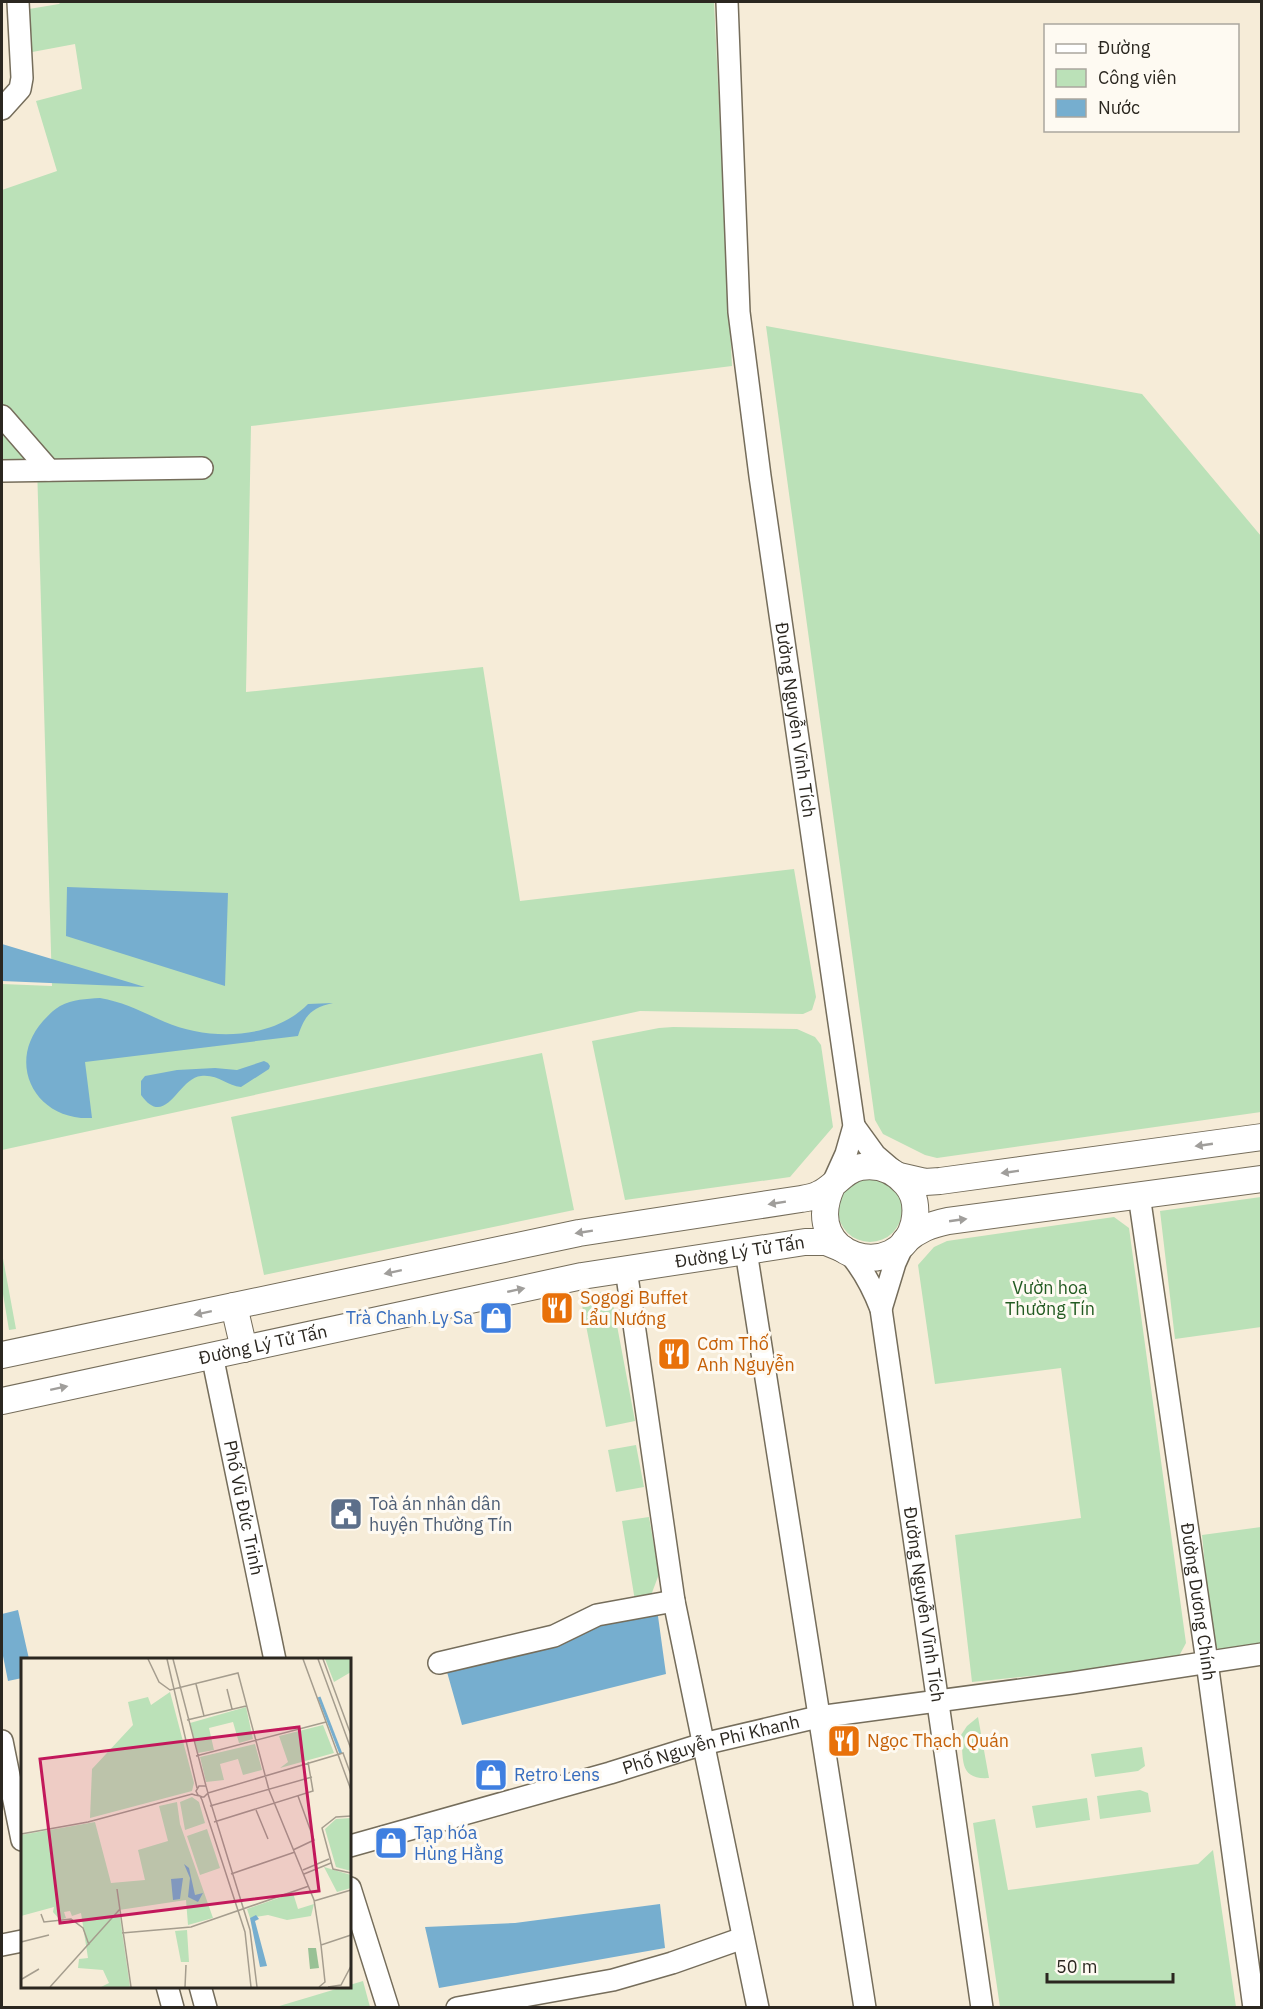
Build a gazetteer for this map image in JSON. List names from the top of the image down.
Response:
{
  "streets": {
    "street": [
      "Đường Nguyễn Vĩnh Tích",
      "Đường Lý Tử Tấn",
      "Phố Vũ Đức Trinh",
      "Đường Dương Chính",
      "Phố Nguyễn Phi Khanh"
    ]
  },
  "crossings": [
    ["Đường Nguyễn Vĩnh Tích", "Phố Nguyễn Phi Khanh"],
    ["Đường Lý Tử Tấn", "Phố Vũ Đức Trinh"],
    ["Đường Dương Chính", "Phố Nguyễn Phi Khanh"]
  ],
  "parks": ["Vườn hoa Thường Tín"],
  "places": {
    "restaurant": ["Sogogi Buffet Lẩu Nướng", "Cơm Thố Anh Nguyễn", "Ngọc Thạch Quán"],
    "shop": ["Trà Chanh Ly Sa", "Retro Lens", "Tạp hóa Hùng Hằng"],
    "public building": ["Toà án nhân dân huyện Thường Tín"]
  },
  "legend": ["Đường", "Công viên", "Nước"],
  "scale_bar": "50 m"
}
